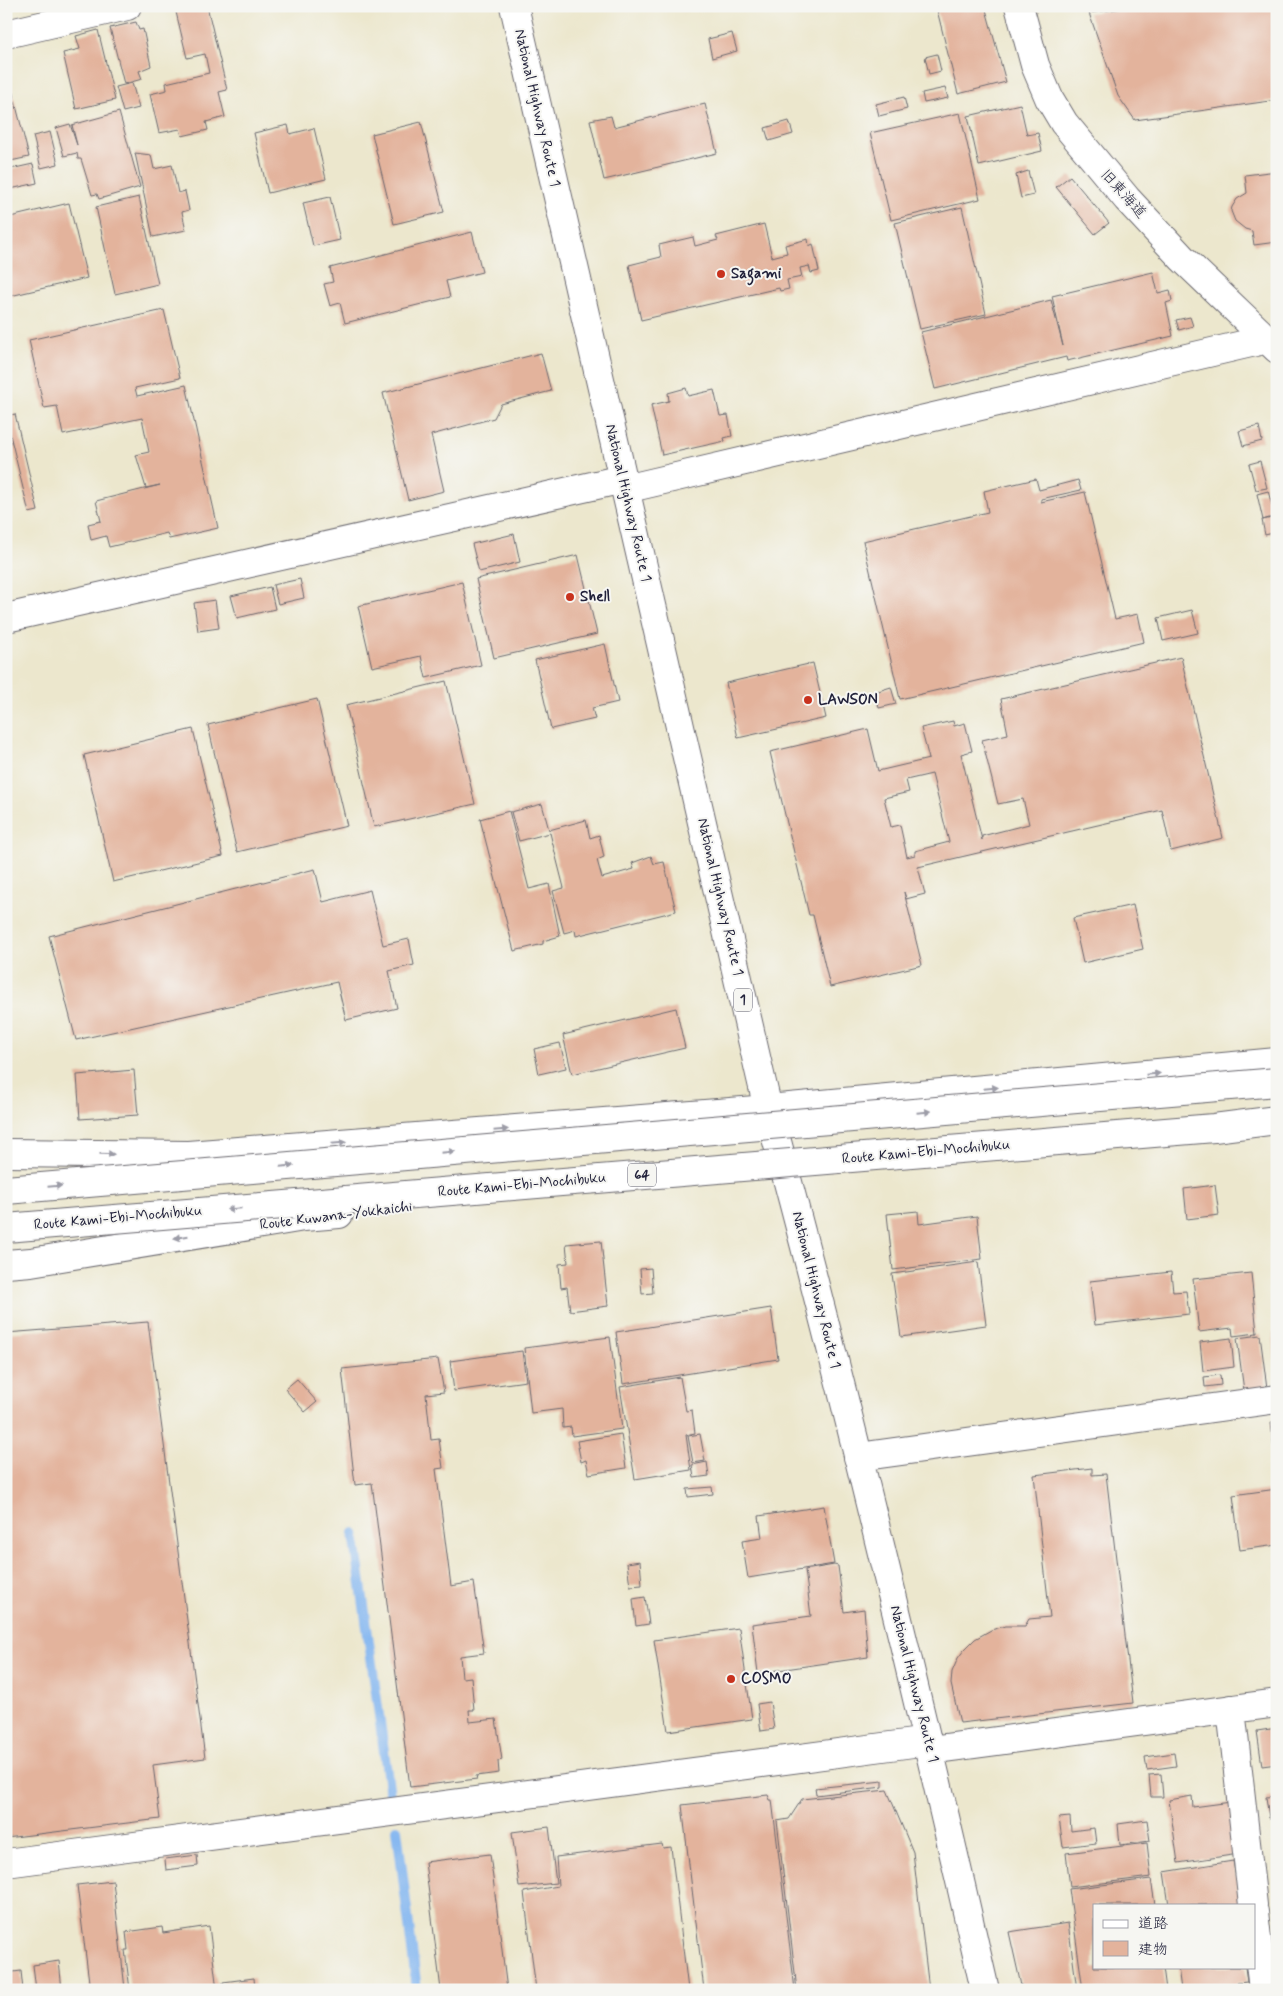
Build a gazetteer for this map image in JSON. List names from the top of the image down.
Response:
{
  "streets": {
    "main road": [
      "National Highway Route 1",
      "旧東海道",
      "1",
      "Route Kami-Ebi-Mochibuku",
      "64",
      "Route Kuwana-Yokkaichi"
    ]
  },
  "crossings": [
    ["National Highway Route 1", "Route Kuwana-Yokkaichi"]
  ],
  "places": [
    "Sagami",
    "Shell",
    "LAWSON",
    "COSMO"
  ],
  "legend": ["道路", "建物"]
}
